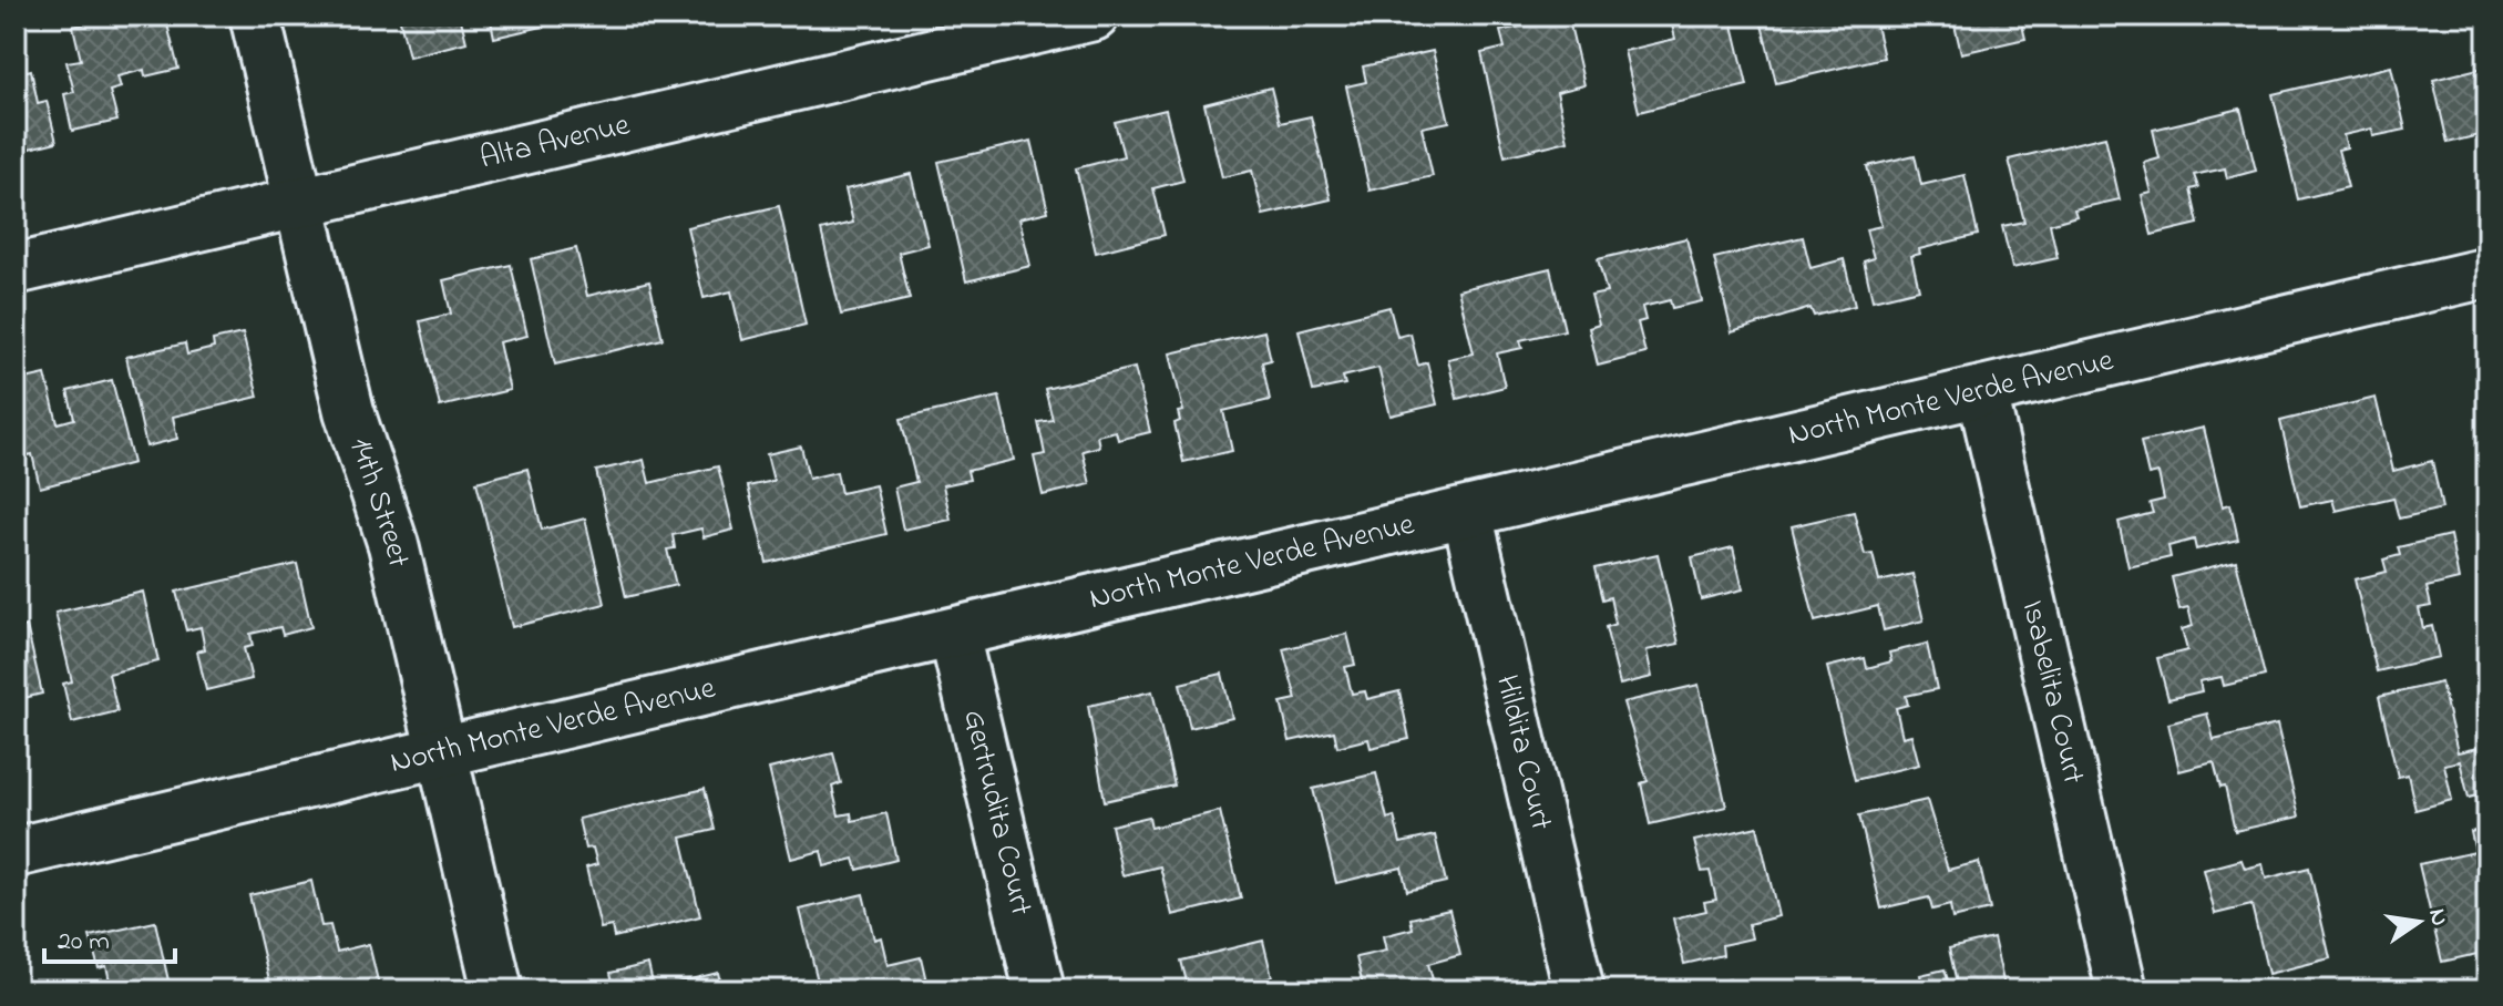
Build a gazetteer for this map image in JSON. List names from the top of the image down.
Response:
{
  "streets": {
    "street": [
      "Alta Avenue",
      "North Monte Verde Avenue",
      "14th Street",
      "Isabelita Court",
      "Hildita Court",
      "Gertrudita Court"
    ]
  },
  "crossings": [
    ["Alta Avenue", "14th Street"],
    ["North Monte Verde Avenue", "14th Street"],
    ["North Monte Verde Avenue", "Isabelita Court"],
    ["North Monte Verde Avenue", "Hildita Court"],
    ["North Monte Verde Avenue", "Gertrudita Court"]
  ],
  "scale_bar": "20 m",
  "north": "right"
}
